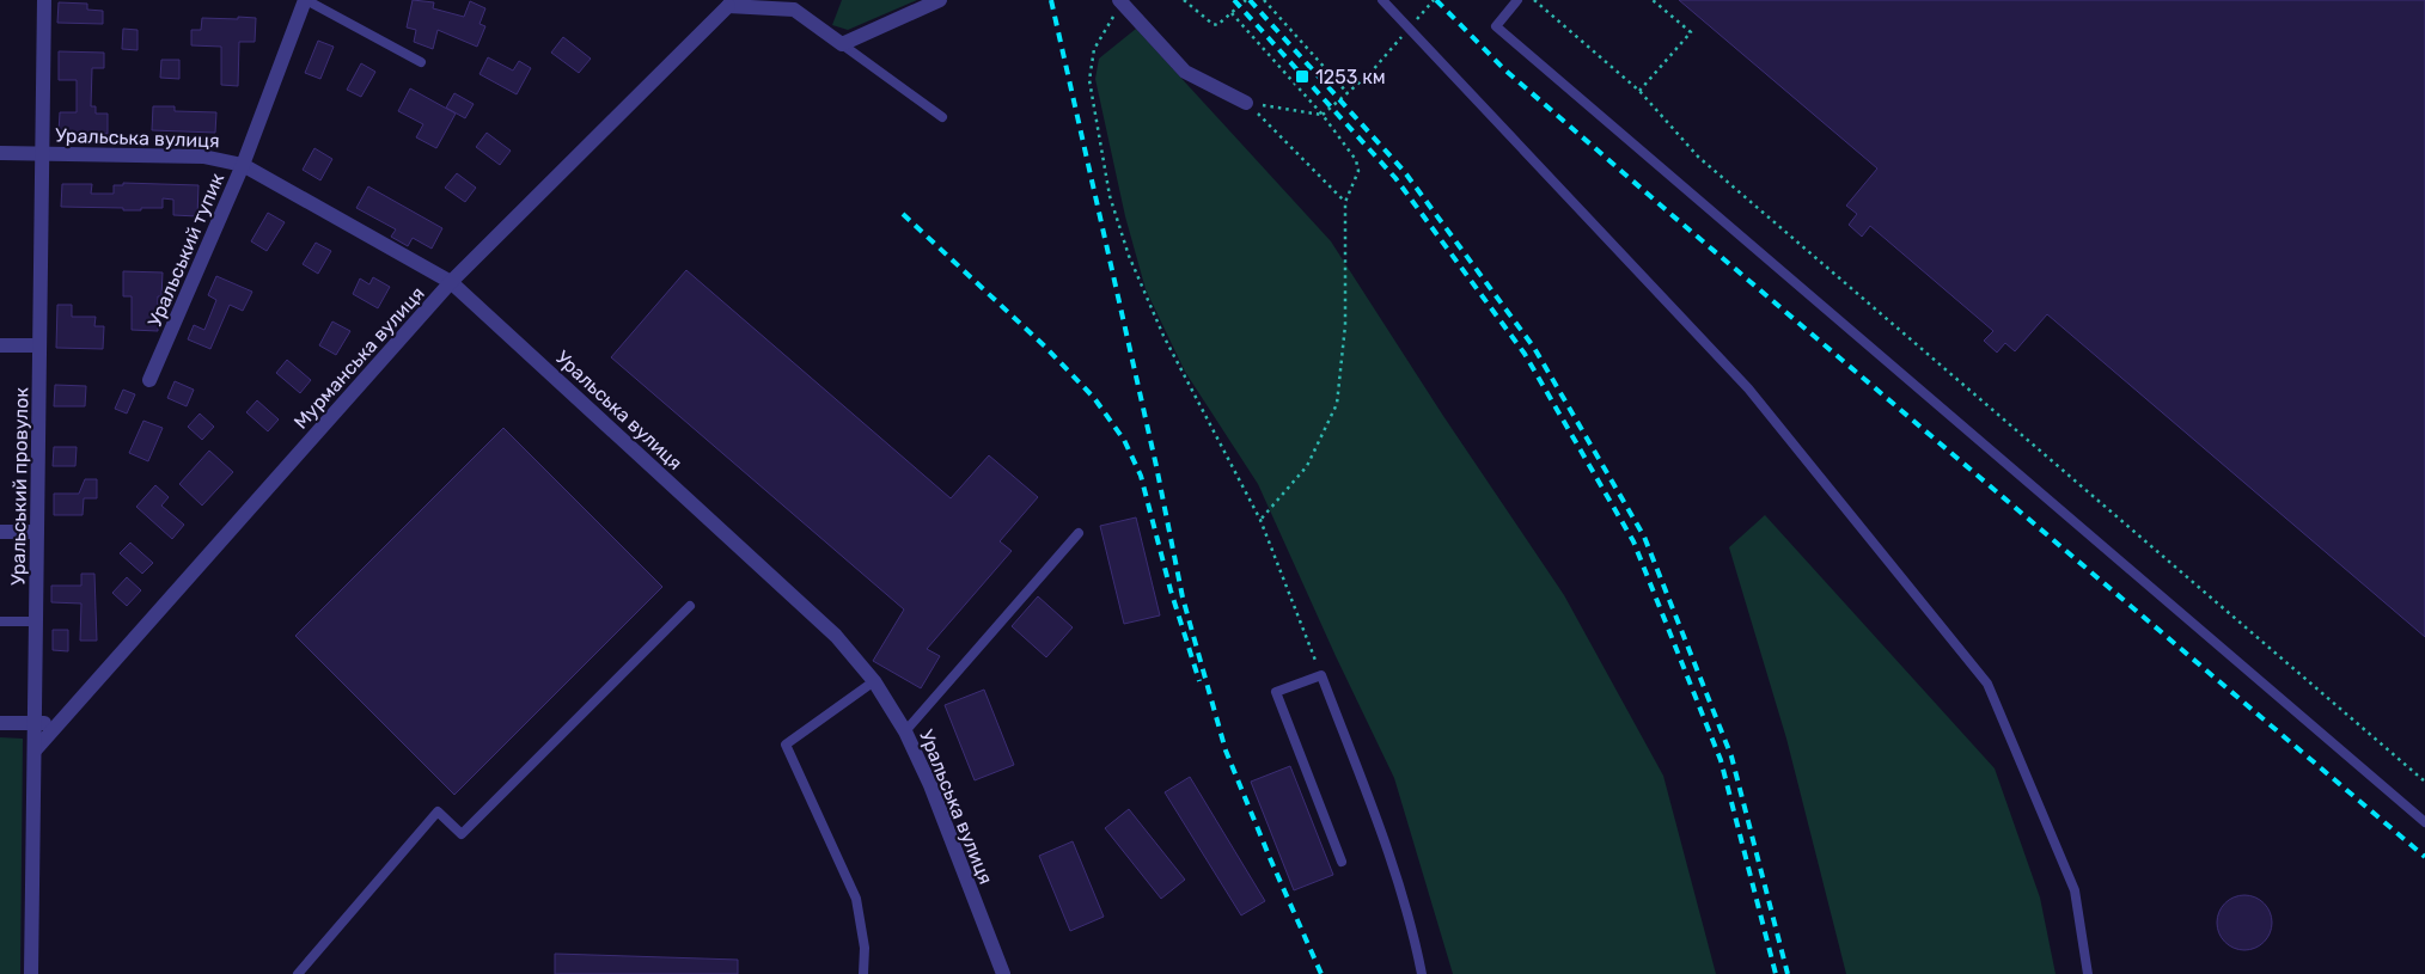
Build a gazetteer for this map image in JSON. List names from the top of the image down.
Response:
{
  "streets": {
    "street": [
      "Уральська вулиця",
      "Уральський тупик",
      "Мурманська вулиця",
      "Уральський провулок"
    ]
  },
  "crossings": [
    ["Уральська вулиця", "Уральський тупик"],
    ["Уральська вулиця", "Мурманська вулиця"],
    ["Уральська вулиця", "Уральський провулок"],
    ["Мурманська вулиця", "Уральський провулок"]
  ],
  "places": {
    "transit": ["1253 км"]
  }
}
